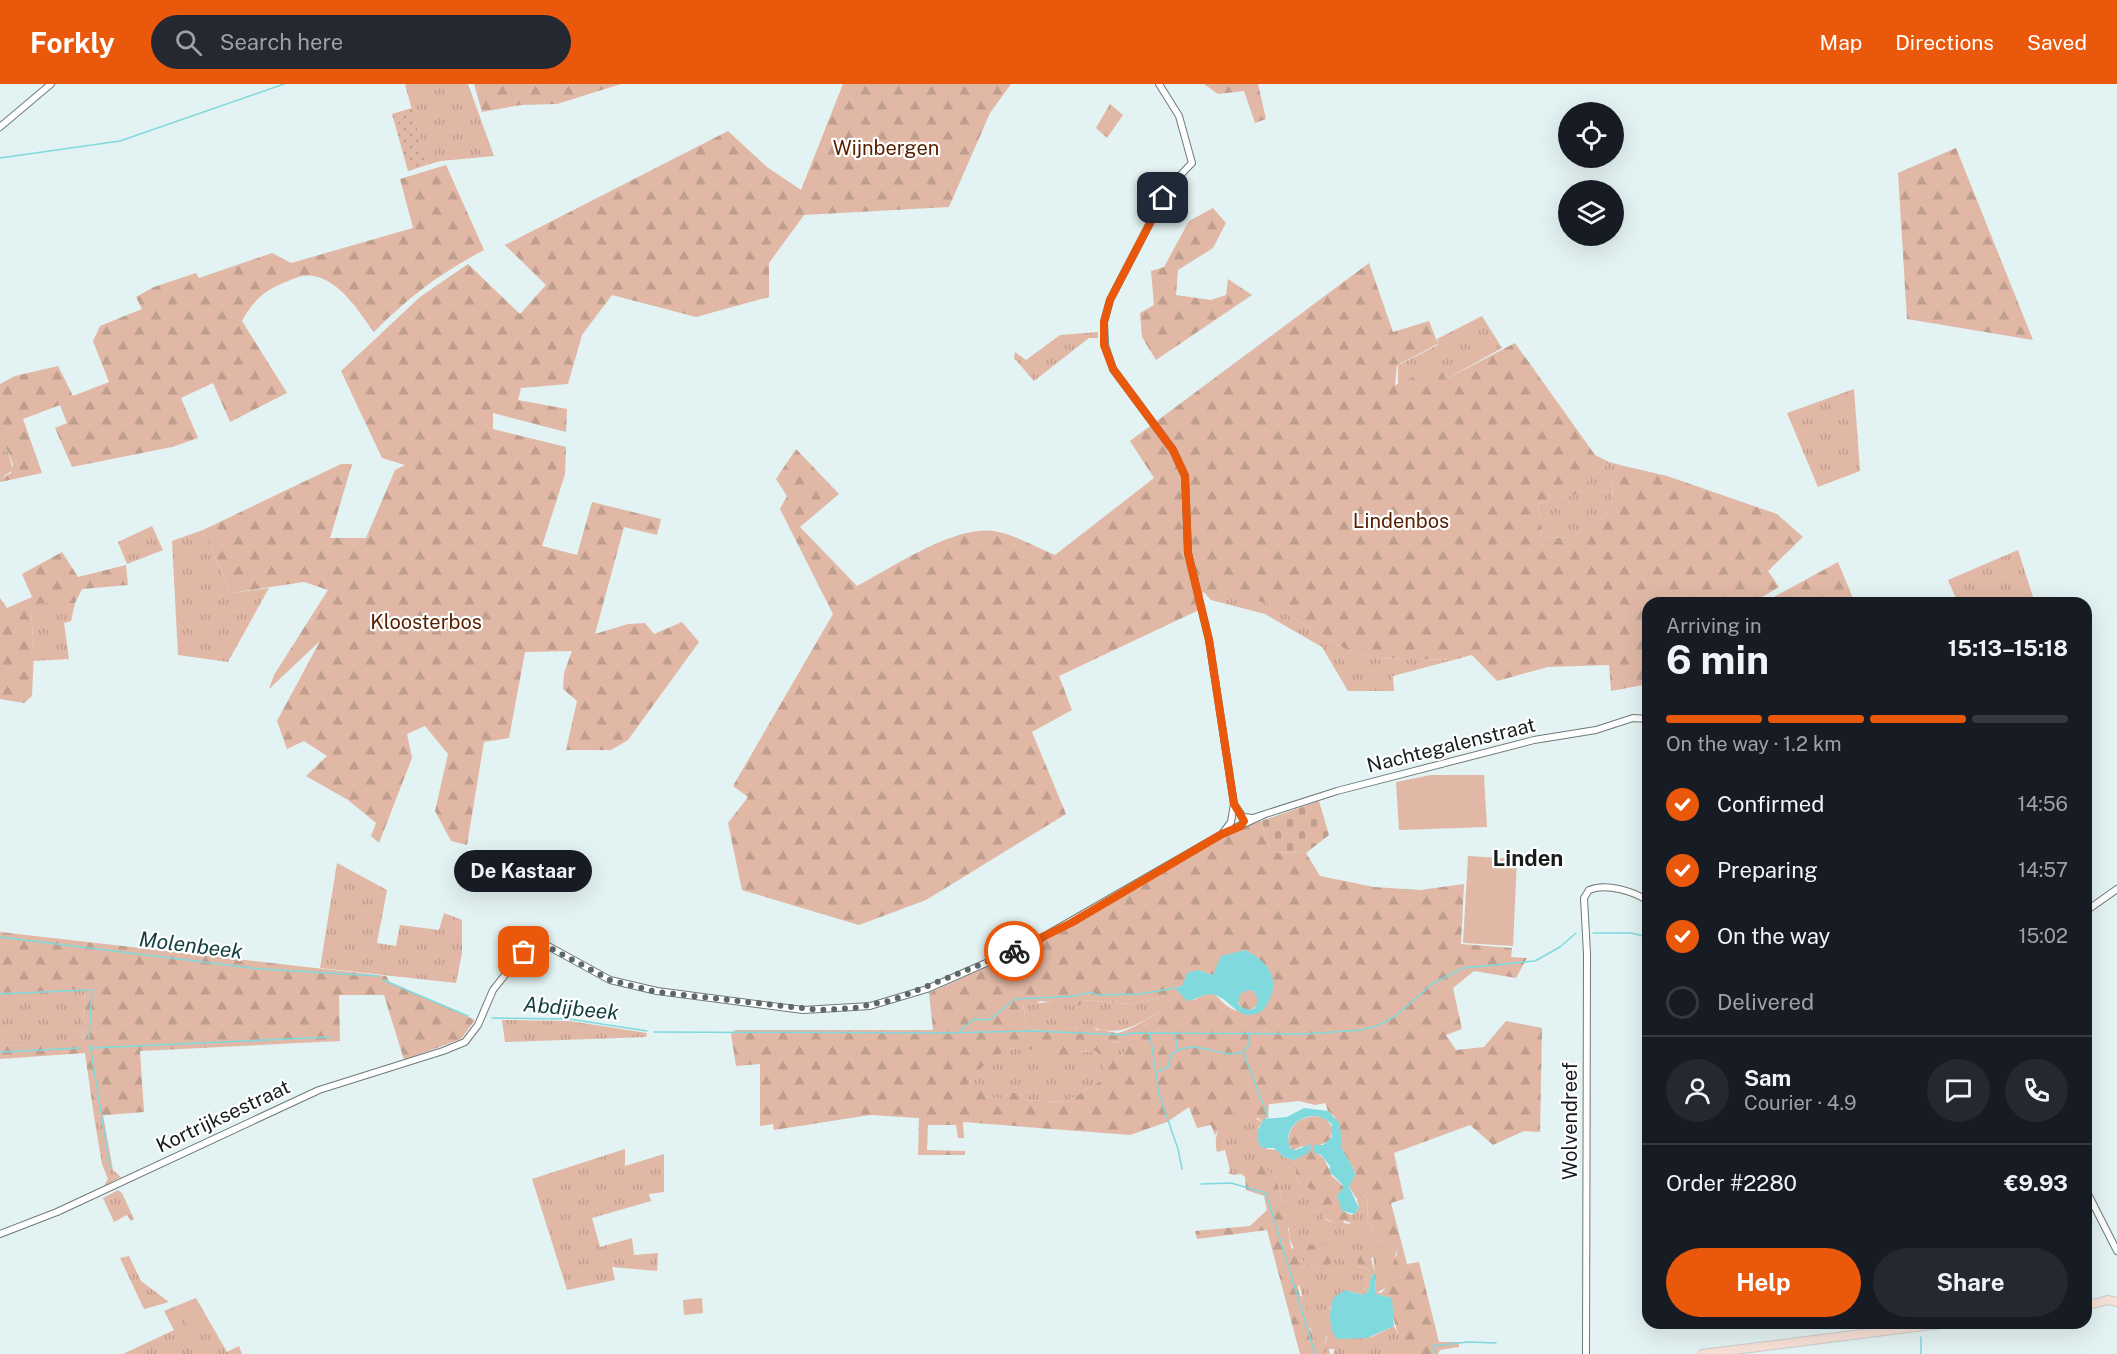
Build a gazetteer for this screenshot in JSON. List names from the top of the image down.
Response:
{
  "streets": {
    "street": ["Nachtegalenstraat", "Kortrijksestraat", "Wolvendreef"]
  },
  "crossings": [
    ["Nachtegalenstraat", "Kortrijksestraat"]
  ],
  "districts": ["Linden"],
  "water": ["Molenbeek", "Abdijbeek"],
  "parks": ["Wijnbergen", "Lindenbos", "Kloosterbos"],
  "places": ["De Kastaar"],
  "page": {
    "header": "Forkly",
    "search": "Search here",
    "nav": ["Map", "Directions", "Saved"],
    "heading": ["6 min", "Arriving in", "15:13–15:18"],
    "panel": [
      "Sam",
      "Courier · 4.9",
      "Order #2280",
      "€9.93"
    ],
    "bar": "On the way · 1.2 km",
    "list": [
      ["Confirmed", "14:56"],
      ["Preparing", "14:57"],
      ["On the way", "15:02"],
      "Delivered"
    ],
    "bubble": "De Kastaar",
    "buttons": ["Help", "Share"]
  }
}
